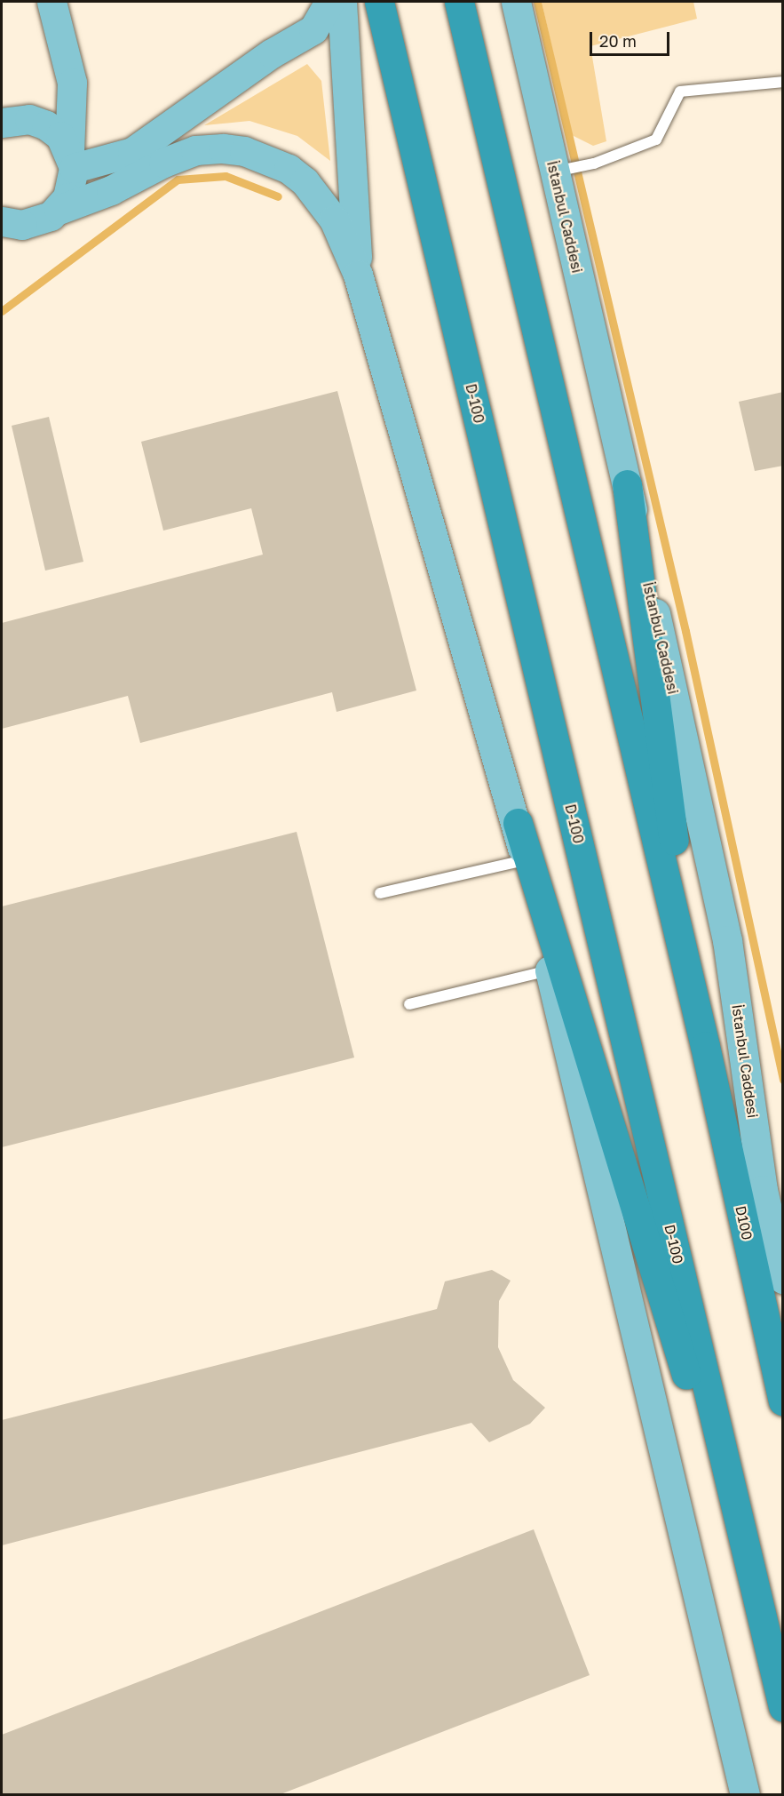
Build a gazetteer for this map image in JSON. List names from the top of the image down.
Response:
{
  "streets": {
    "highway": ["D-100", "D100"],
    "main road": ["İstanbul Caddesi"]
  },
  "scale_bar": "20 m"
}
